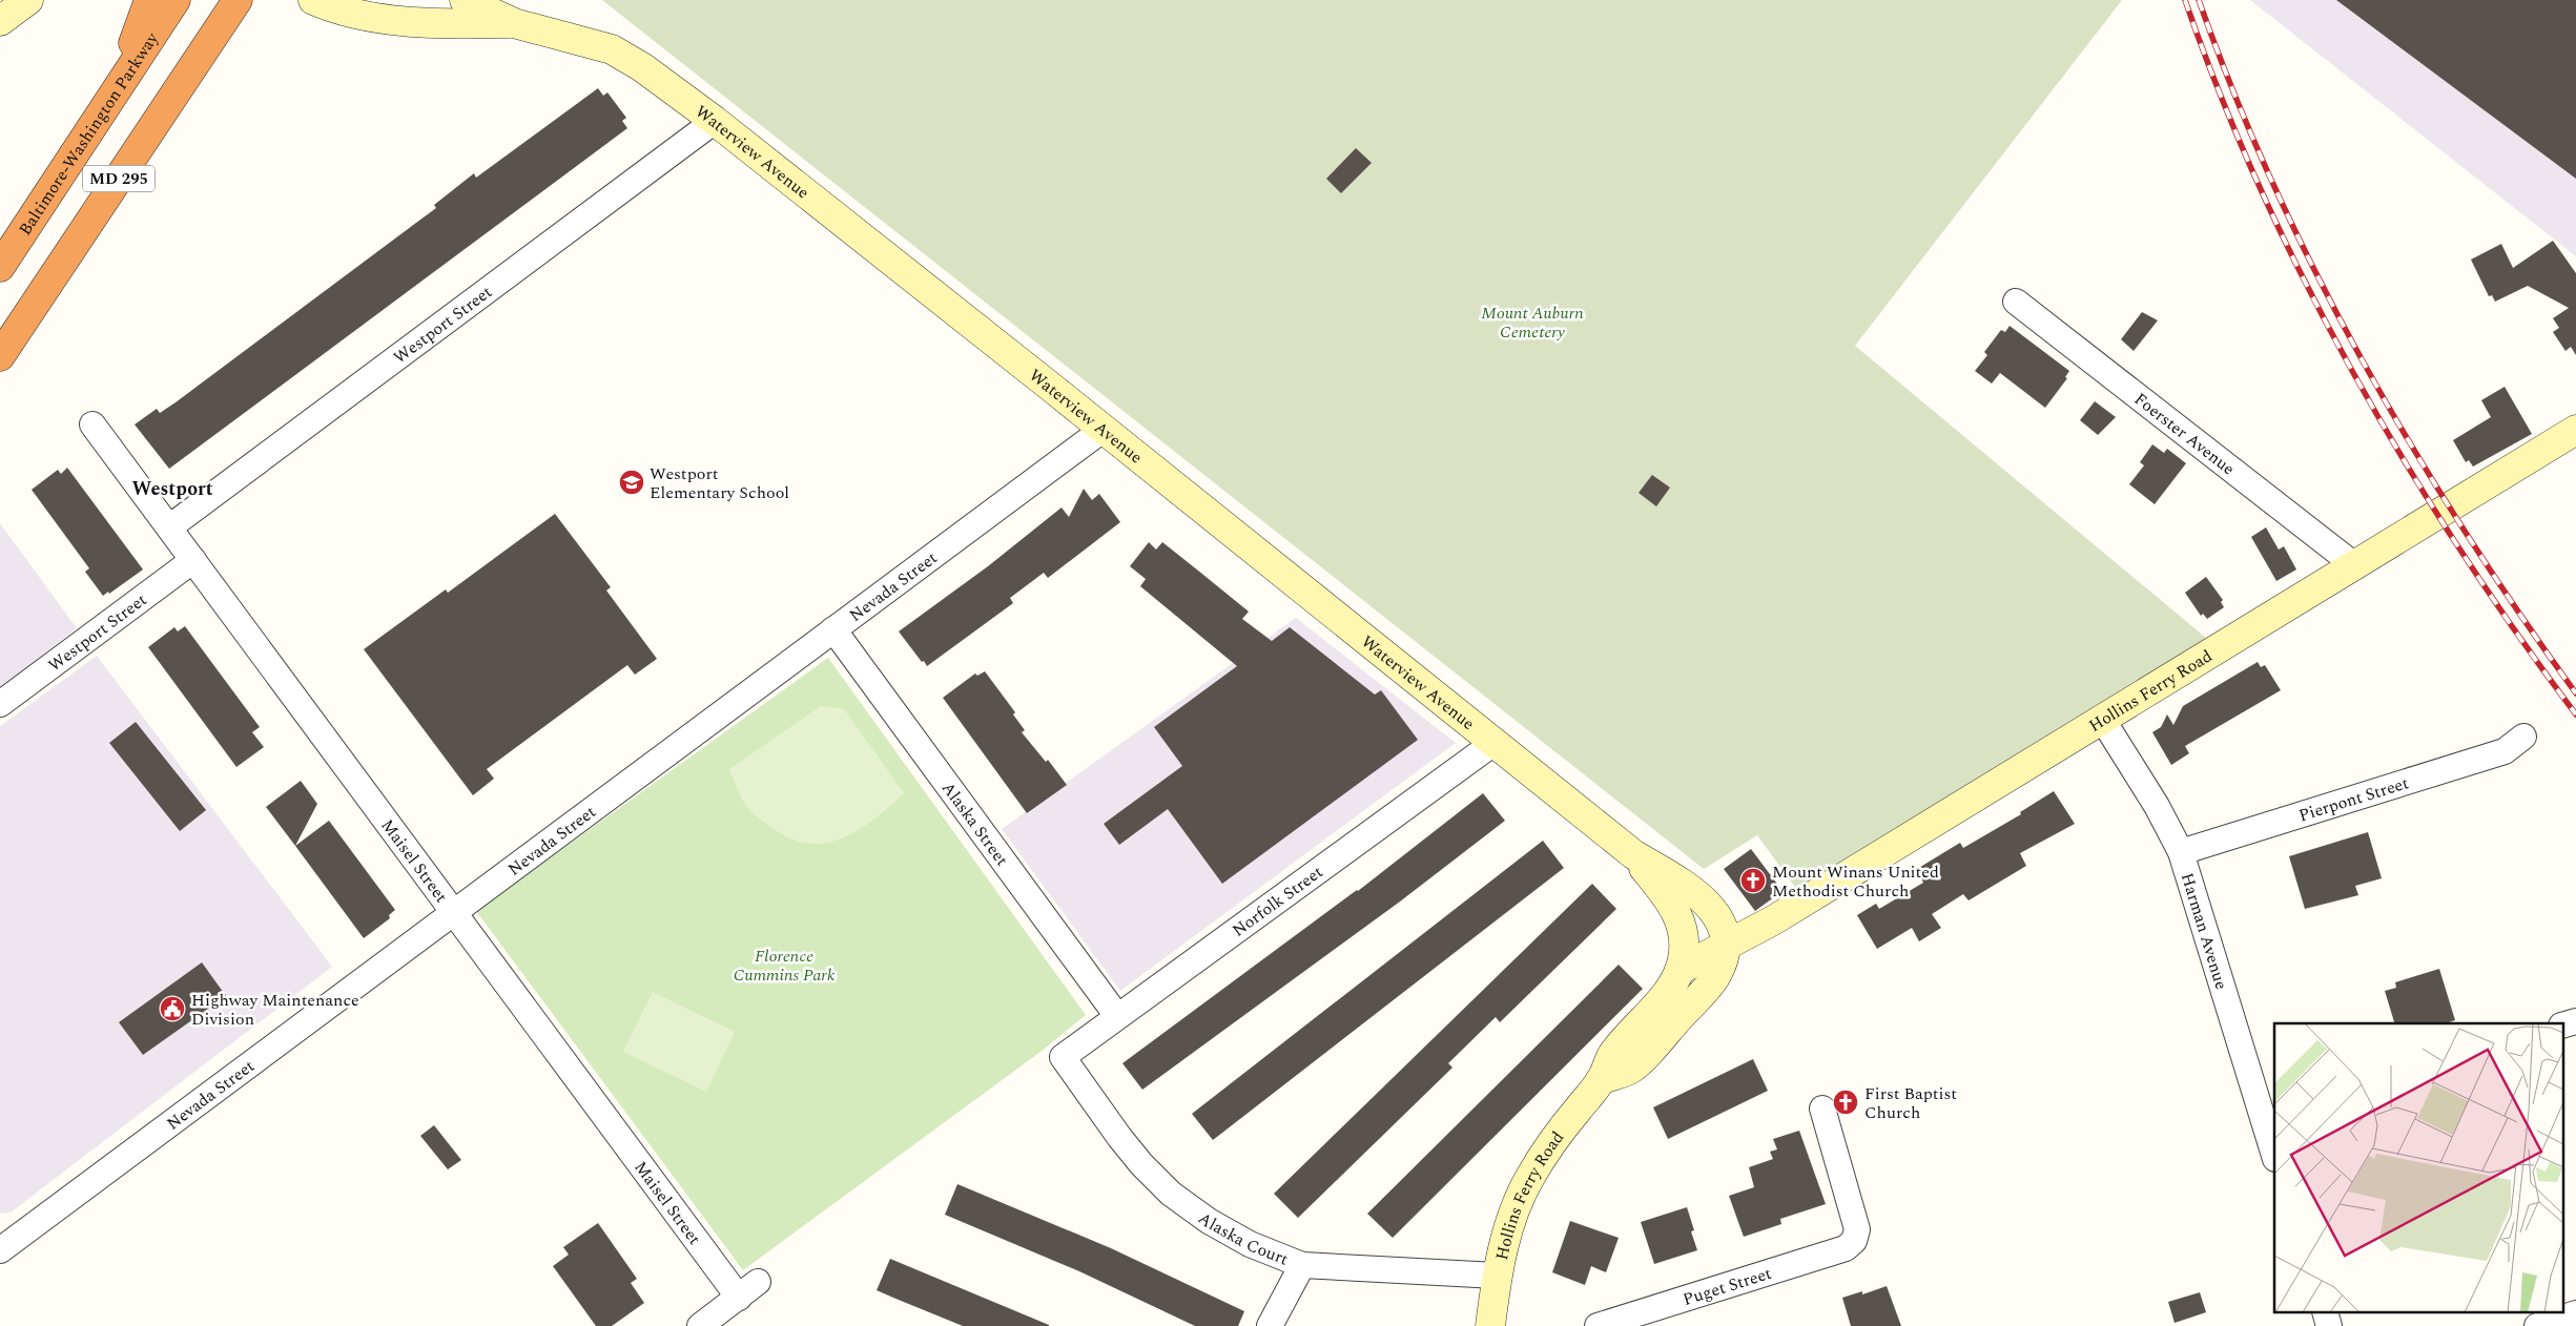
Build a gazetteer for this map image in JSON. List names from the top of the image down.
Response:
{
  "streets": {
    "highway": ["Baltimore-Washington Parkway", "MD 295"],
    "street": [
      "Waterview Avenue",
      "Westport Street",
      "Foerster Avenue",
      "Nevada Street",
      "Hollins Ferry Road",
      "Pierpont Street",
      "Alaska Street",
      "Maisel Street",
      "Norfolk Street",
      "Harman Avenue",
      "Alaska Court",
      "Puget Street"
    ]
  },
  "crossings": [
    ["Waterview Avenue", "Westport Street"],
    ["Waterview Avenue", "Nevada Street"],
    ["Waterview Avenue", "Hollins Ferry Road"],
    ["Waterview Avenue", "Norfolk Street"],
    ["Westport Street", "Maisel Street"],
    ["Foerster Avenue", "Hollins Ferry Road"],
    ["Nevada Street", "Alaska Street"],
    ["Nevada Street", "Maisel Street"],
    ["Hollins Ferry Road", "Harman Avenue"],
    ["Hollins Ferry Road", "Alaska Court"],
    ["Pierpont Street", "Harman Avenue"],
    ["Alaska Street", "Norfolk Street"],
    ["Norfolk Street", "Alaska Court"]
  ],
  "districts": ["Westport"],
  "parks": ["Mount Auburn Cemetery", "Florence Cummins Park"],
  "places": {
    "school or university": ["Westport Elementary School"],
    "church": ["Mount Winans United Methodist Church", "First Baptist Church"],
    "public building": ["Highway Maintenance Division"]
  }
}
